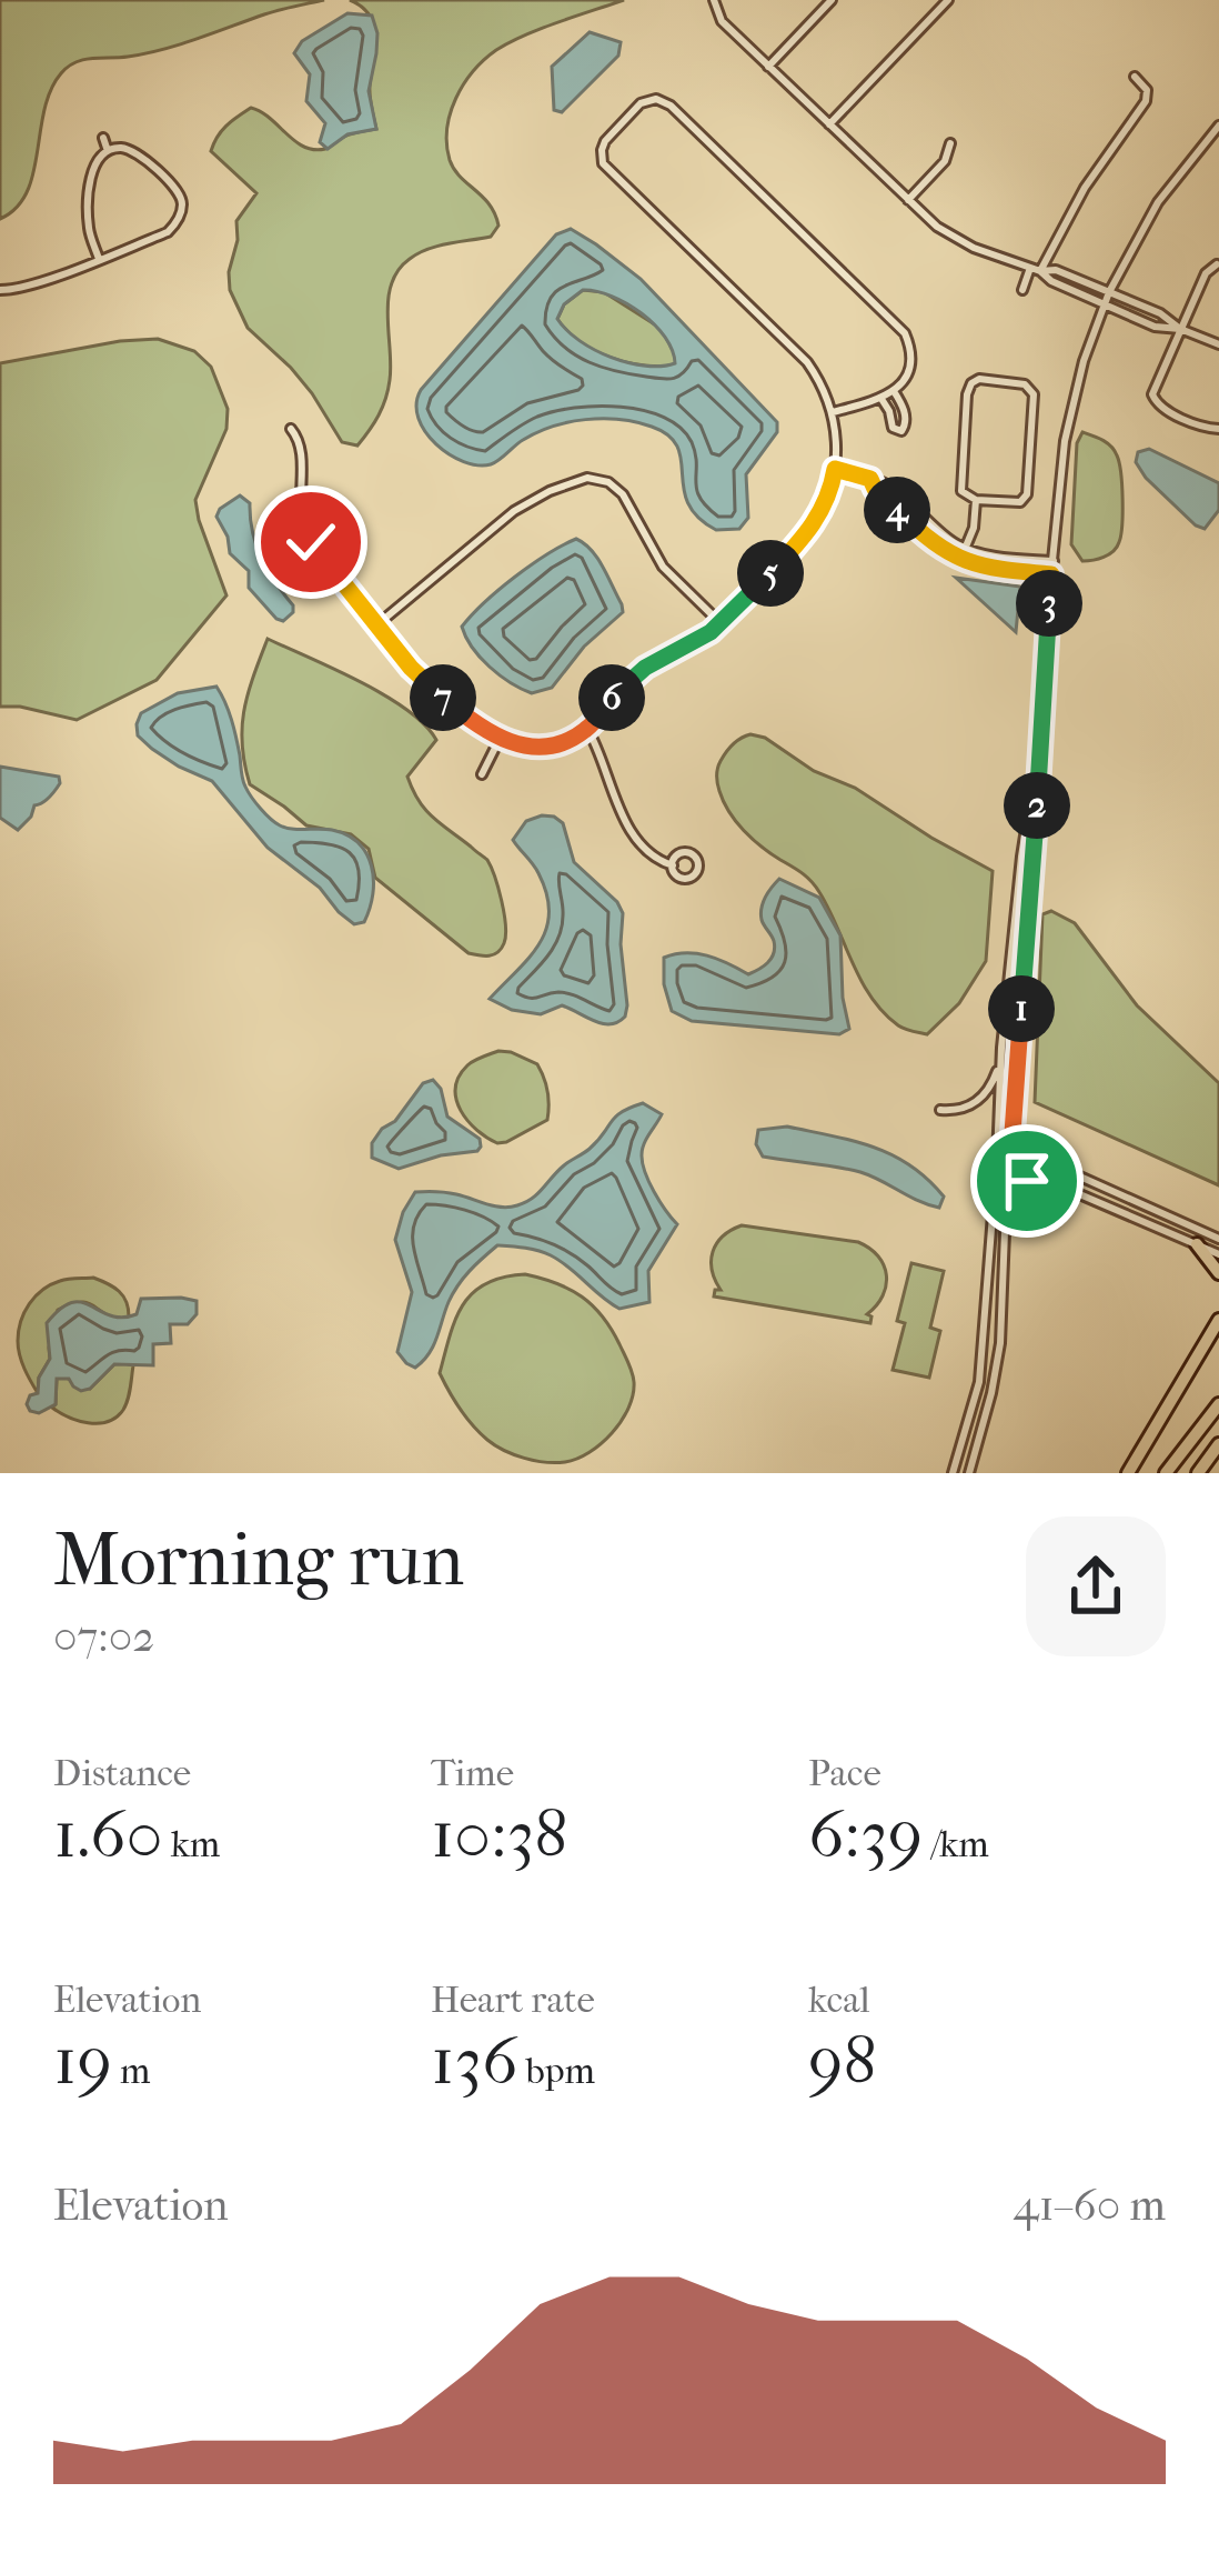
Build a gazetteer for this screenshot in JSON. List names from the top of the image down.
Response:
{
  "page": {
    "pins": [
      "4",
      "5",
      "3",
      "6",
      "7",
      "2",
      "1"
    ],
    "heading": ["Morning run", "07:02"],
    "stats": [
      ["Distance", "1.60 km"],
      ["Time", "10:38"],
      ["Pace", "6:39 /km"],
      ["Elevation", "19 m"],
      ["Heart rate", "136 bpm"],
      ["kcal", "98"]
    ],
    "chart": ["Elevation", "41–60 m"]
  }
}
